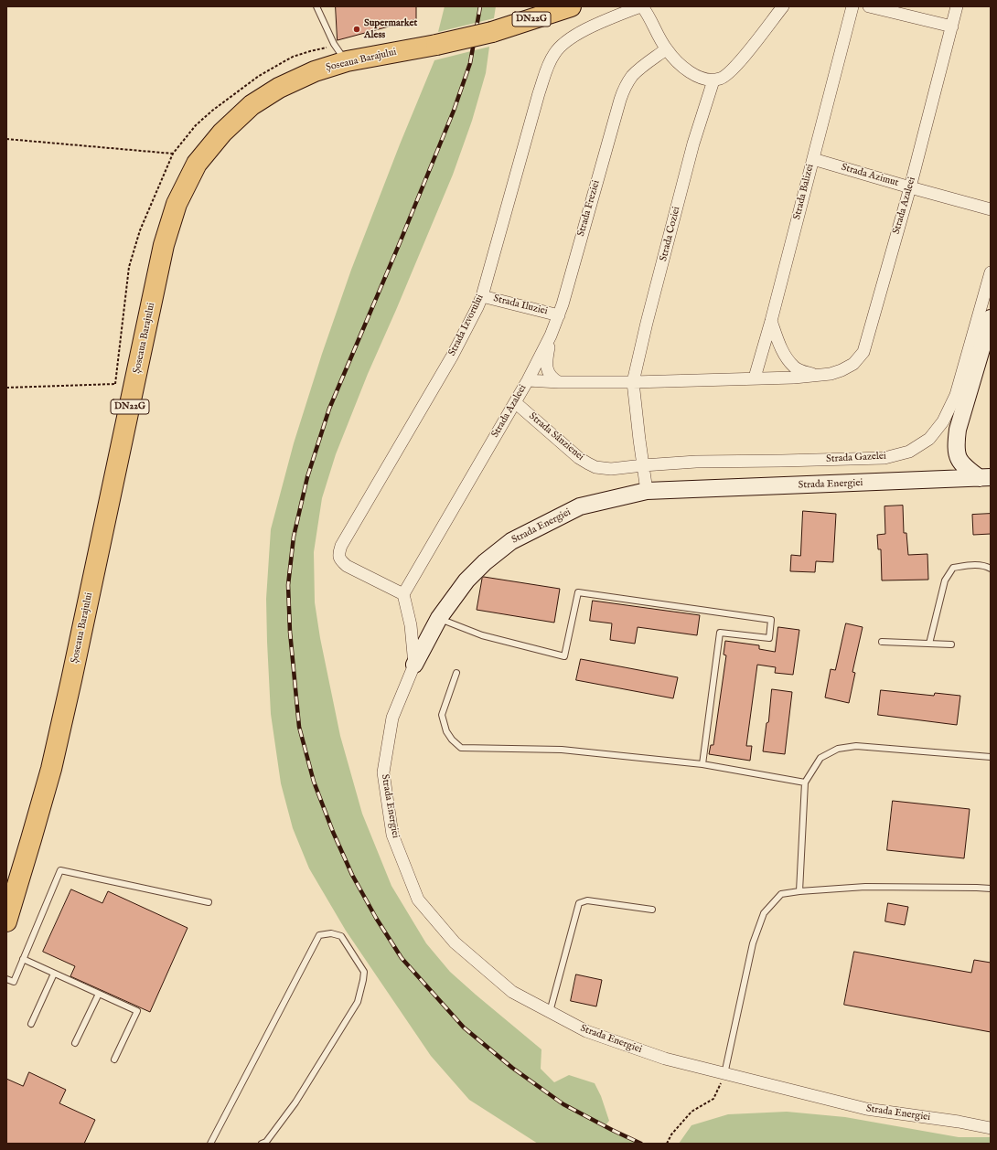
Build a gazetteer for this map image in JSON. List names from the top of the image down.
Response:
{
  "streets": {
    "highway": ["DN22G", "Șoseaua Barajului"],
    "street": [
      "Strada Azimut",
      "Strada Balizei",
      "Strada Azaleei",
      "Strada Freziei",
      "Strada Coziei",
      "Strada Iluziei",
      "Strada Izvorului",
      "Strada Sânzienei",
      "Strada Gazelei",
      "Strada Energiei"
    ]
  },
  "crossings": [
    ["Strada Azimut", "Strada Balizei"],
    ["Strada Azimut", "Strada Azaleei"],
    ["Strada Balizei", "Strada Azaleei"],
    ["Strada Azaleei", "Strada Freziei"],
    ["Strada Azaleei", "Strada Coziei"],
    ["Strada Azaleei", "Strada Izvorului"],
    ["Strada Azaleei", "Strada Sânzienei"],
    ["Strada Freziei", "Strada Iluziei"],
    ["Strada Coziei", "Strada Sânzienei"],
    ["Strada Coziei", "Strada Gazelei"],
    ["Strada Coziei", "Strada Energiei"],
    ["Strada Iluziei", "Strada Izvorului"],
    ["Strada Sânzienei", "Strada Gazelei"]
  ],
  "places": ["Supermarket Aless"]
}
